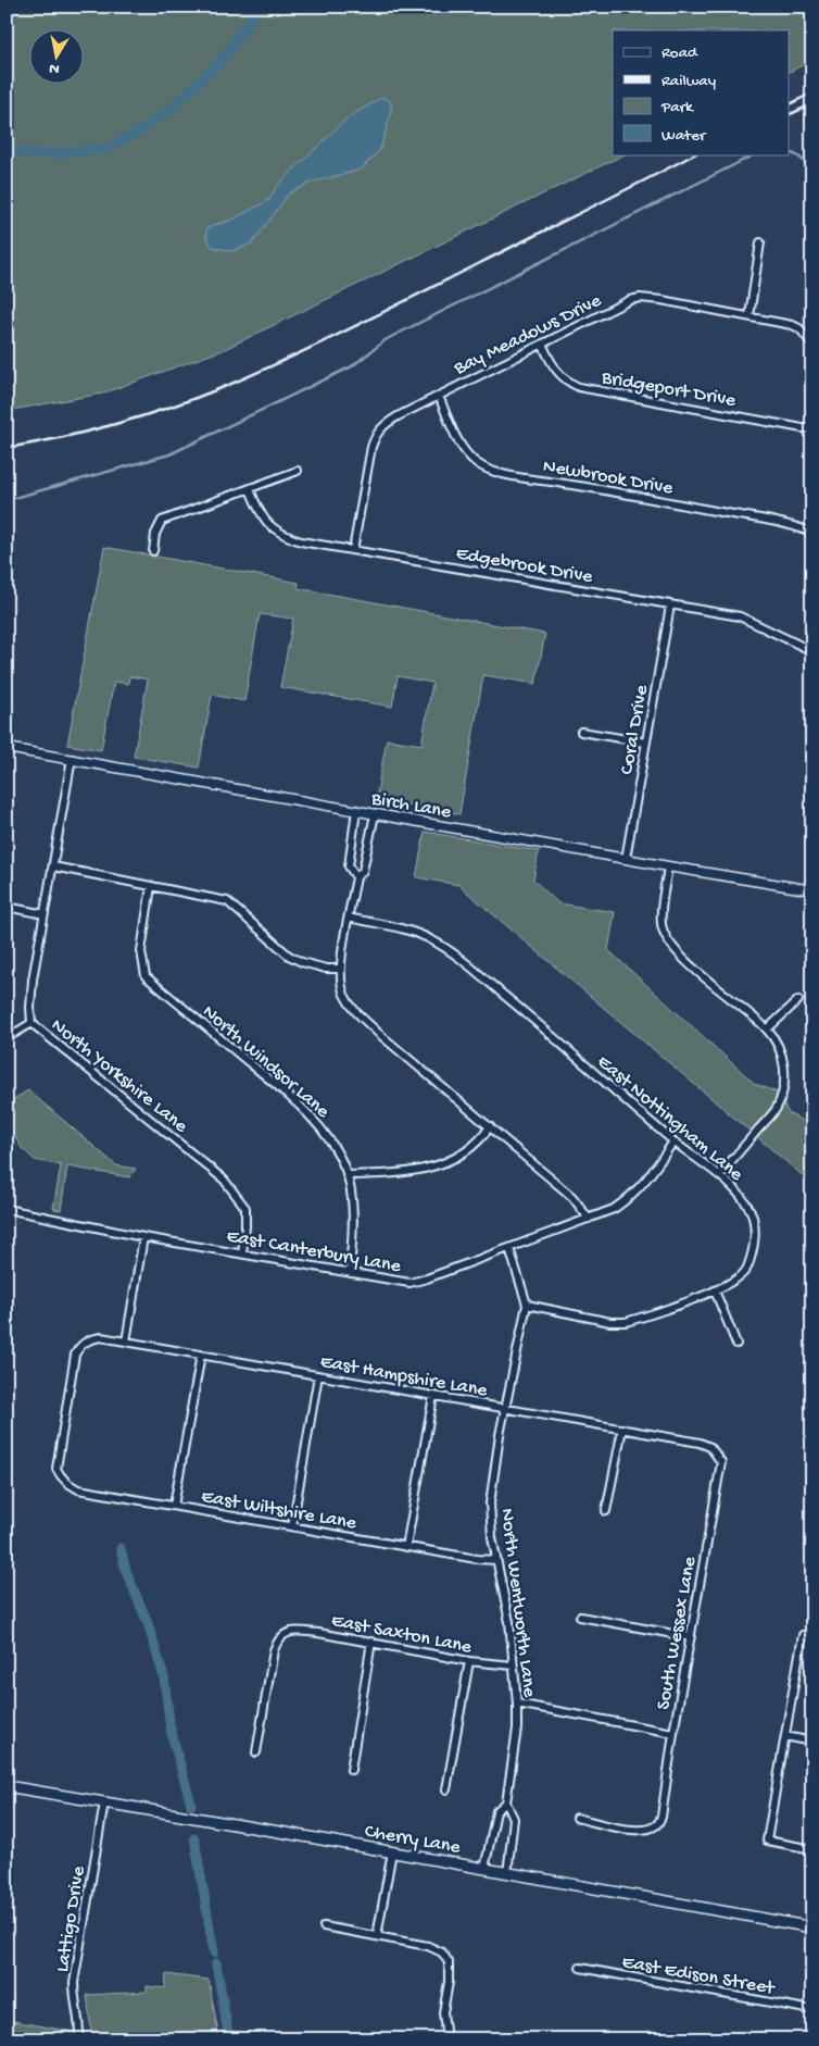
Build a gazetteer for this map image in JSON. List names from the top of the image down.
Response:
{
  "streets": {
    "main road": ["Cherry Lane"],
    "street": [
      "Bay Meadows Drive",
      "Bridgeport Drive",
      "Newbrook Drive",
      "Edgebrook Drive",
      "Coral Drive",
      "Birch Lane",
      "North Windsor Lane",
      "North Yorkshire Lane",
      "East Nottingham Lane",
      "East Canterbury Lane",
      "East Hampshire Lane",
      "East Wiltshire Lane",
      "North Wentworth Lane",
      "East Saxton Lane",
      "South Wessex Lane",
      "Lattigo Drive",
      "East Edison Street"
    ]
  },
  "crossings": [
    ["Bay Meadows Drive", "Bridgeport Drive"],
    ["Bay Meadows Drive", "Newbrook Drive"],
    ["Bay Meadows Drive", "Edgebrook Drive"],
    ["Edgebrook Drive", "Coral Drive"],
    ["Coral Drive", "Birch Lane"],
    ["Birch Lane", "North Yorkshire Lane"],
    ["North Windsor Lane", "East Canterbury Lane"],
    ["North Yorkshire Lane", "East Canterbury Lane"],
    ["East Nottingham Lane", "East Canterbury Lane"],
    ["East Nottingham Lane", "North Wentworth Lane"],
    ["East Canterbury Lane", "North Wentworth Lane"],
    ["East Hampshire Lane", "East Wiltshire Lane"],
    ["East Hampshire Lane", "North Wentworth Lane"],
    ["East Hampshire Lane", "South Wessex Lane"],
    ["East Wiltshire Lane", "North Wentworth Lane"],
    ["North Wentworth Lane", "East Saxton Lane"],
    ["North Wentworth Lane", "Cherry Lane"],
    ["Cherry Lane", "Lattigo Drive"]
  ],
  "legend": [
    "Road",
    "Railway",
    "Park",
    "Water"
  ],
  "north": "bottom"
}
